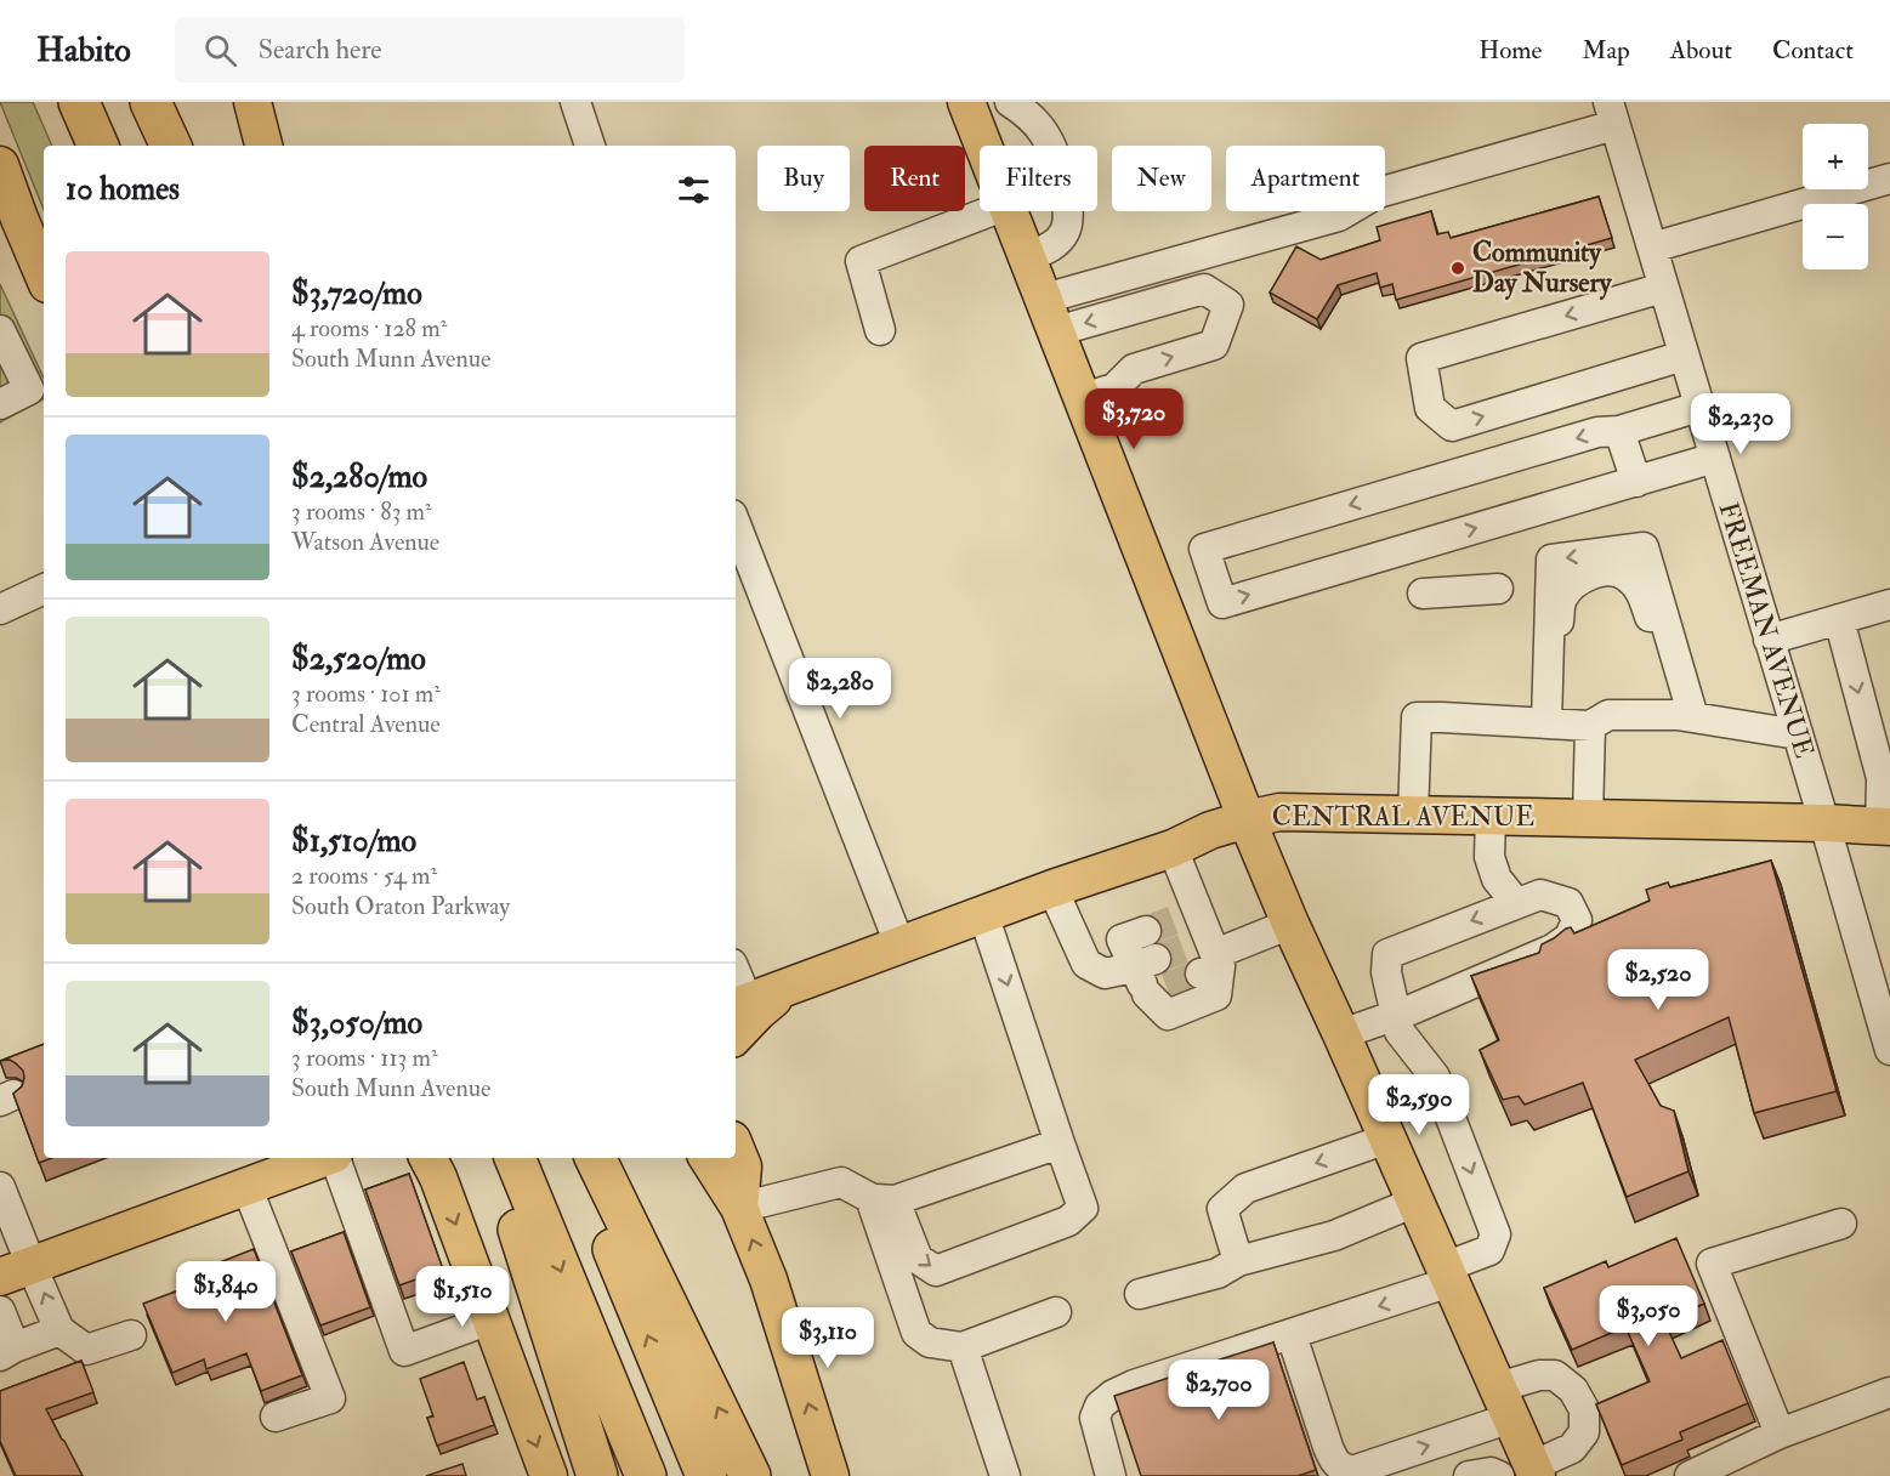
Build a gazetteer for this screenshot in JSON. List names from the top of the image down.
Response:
{
  "streets": {
    "main road": ["CENTRAL AVENUE"],
    "street": ["FREEMAN AVENUE"]
  },
  "crossings": [
    ["FREEMAN AVENUE", "CENTRAL AVENUE"]
  ],
  "places": ["Community Day Nursery"],
  "page": {
    "header": "Habito",
    "search": "Search here",
    "nav": [
      "Home",
      "Map",
      "About",
      "Contact"
    ],
    "map_buttons": ["+", "−"],
    "chip": [
      "Buy",
      "Rent",
      "Filters",
      "New",
      "Apartment"
    ],
    "heading": "10 homes",
    "list": [
      {
        "name": "$3,720/mo",
        "note": "4 rooms · 128 m² · South Munn Avenue"
      },
      {
        "name": "$2,280/mo",
        "note": "3 rooms · 83 m² · Watson Avenue"
      },
      {
        "name": "$2,520/mo",
        "note": "3 rooms · 101 m² · Central Avenue"
      },
      {
        "name": "$1,510/mo",
        "note": "2 rooms · 54 m² · South Oraton Parkway"
      },
      {
        "name": "$3,050/mo",
        "note": "3 rooms · 113 m² · South Munn Avenue"
      }
    ],
    "price": [
      "$3,720",
      "$2,230",
      "$2,280",
      "$2,520",
      "$2,590",
      "$1,840",
      "$1,510",
      "$3,050",
      "$3,110",
      "$2,700"
    ]
  }
}
